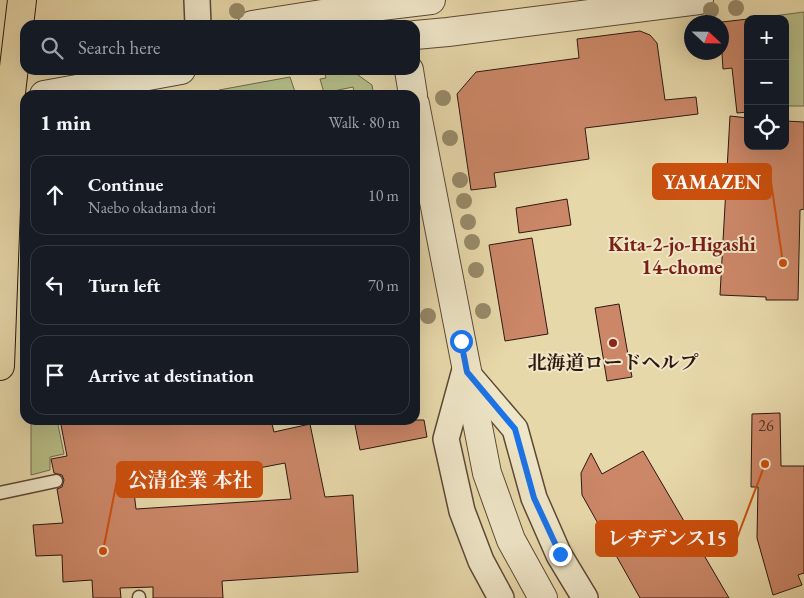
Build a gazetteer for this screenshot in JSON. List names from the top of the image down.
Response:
{
  "districts": ["Kita-2-jo-Higashi 14-chome"],
  "places": [
    "YAMAZEN",
    "北海道ロードヘルプ",
    "レヂデンス15",
    "公清企業 本社"
  ],
  "house_numbers": ["26"],
  "north": "right",
  "page": {
    "map_buttons": ["+", "−"],
    "search": "Search here",
    "heading": ["1 min", "Walk · 80 m"],
    "list": [
      ["Continue", "Naebo okadama dori", "10 m"],
      ["Turn left", "70 m"],
      "Arrive at destination"
    ]
  }
}
